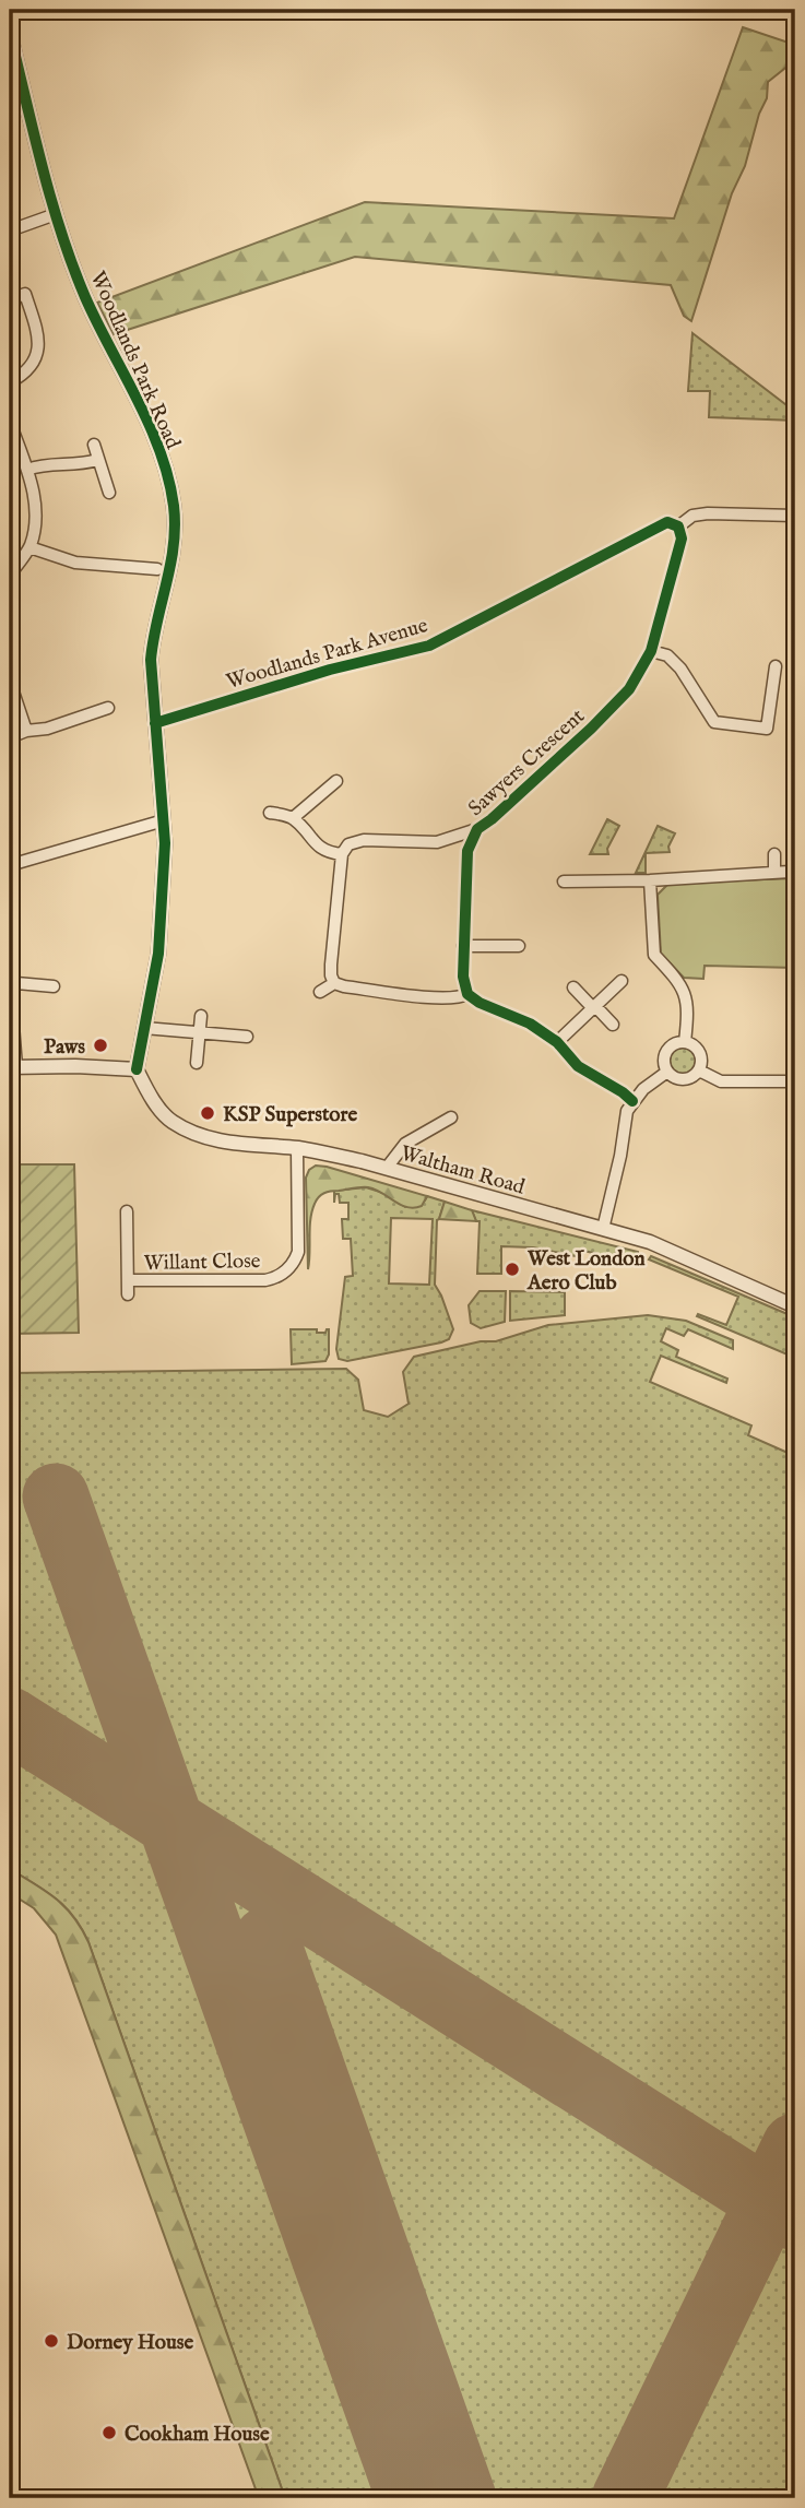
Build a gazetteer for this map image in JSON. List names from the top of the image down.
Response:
{
  "streets": {
    "street": [
      "Woodlands Park Road",
      "Woodlands Park Avenue",
      "Sawyers Crescent",
      "Waltham Road",
      "Willant Close"
    ]
  },
  "crossings": [
    ["Woodlands Park Road", "Woodlands Park Avenue"],
    ["Woodlands Park Road", "Waltham Road"],
    ["Woodlands Park Avenue", "Sawyers Crescent"],
    ["Waltham Road", "Willant Close"]
  ],
  "places": [
    "Paws",
    "KSP Superstore",
    "West London Aero Club",
    "Dorney House",
    "Cookham House"
  ]
}
